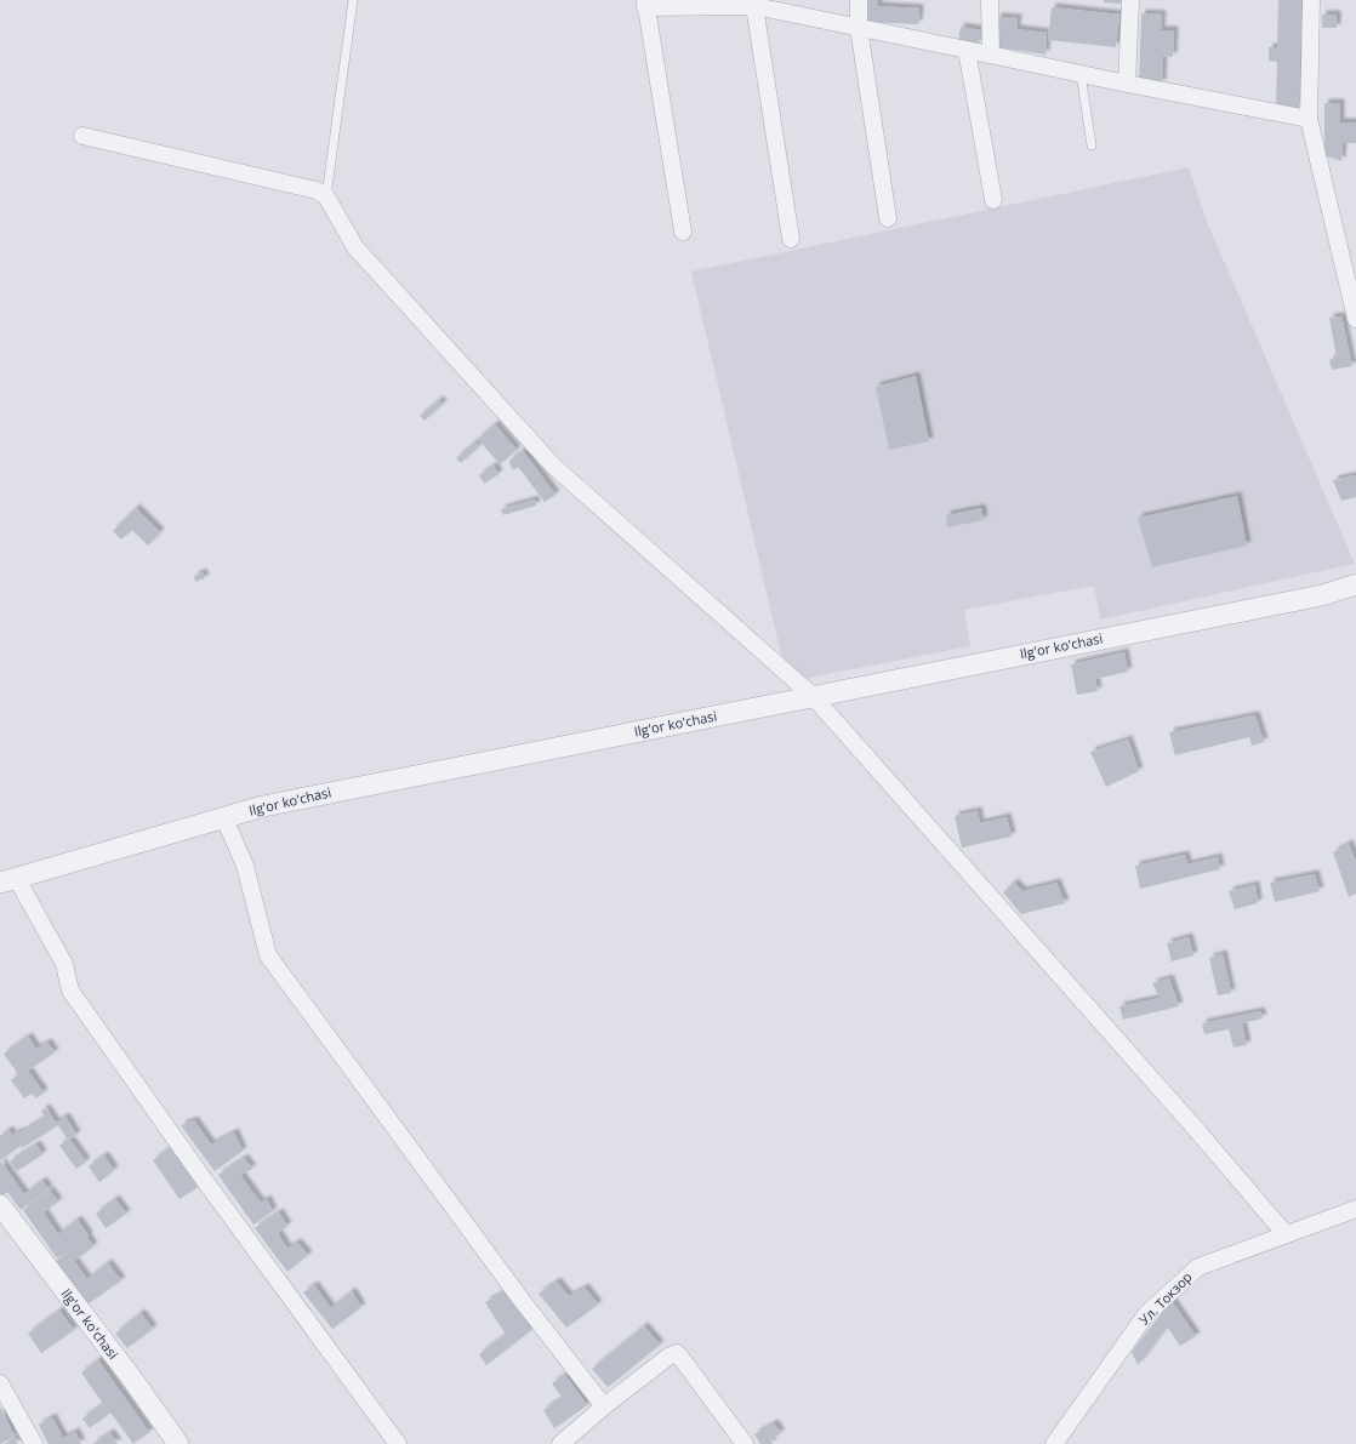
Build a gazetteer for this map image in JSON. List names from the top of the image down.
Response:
{
  "streets": {
    "street": ["Ilg'or ko'chasi", "Ул. Токзор"]
  }
}
